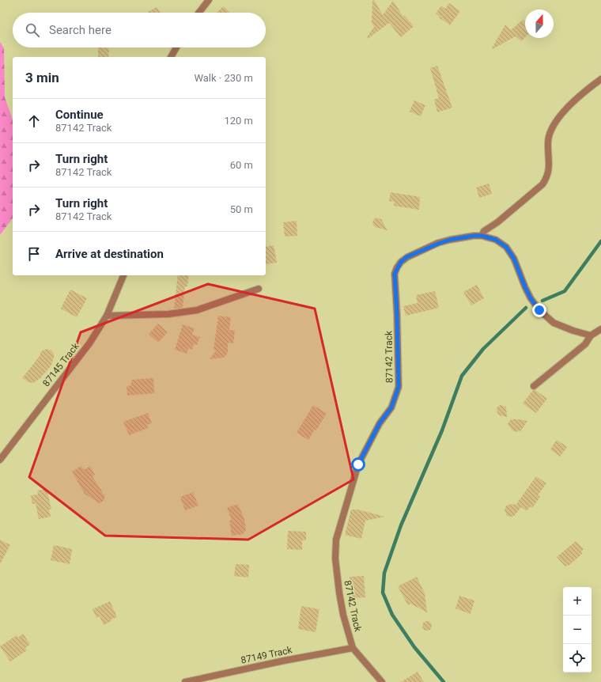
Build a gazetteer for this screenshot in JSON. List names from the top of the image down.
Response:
{
  "streets": {
    "street": ["87142 Track", "87145 Track", "87149 Track"]
  },
  "crossings": [
    ["87142 Track", "87149 Track"]
  ],
  "north": "top",
  "page": {
    "search": "Search here",
    "heading": ["3 min", "Walk · 230 m"],
    "list": [
      ["Continue", "87142 Track", "120 m"],
      ["Turn right", "87142 Track", "60 m"],
      ["Turn right", "87142 Track", "50 m"],
      "Arrive at destination"
    ],
    "map_buttons": ["+", "−"]
  }
}
